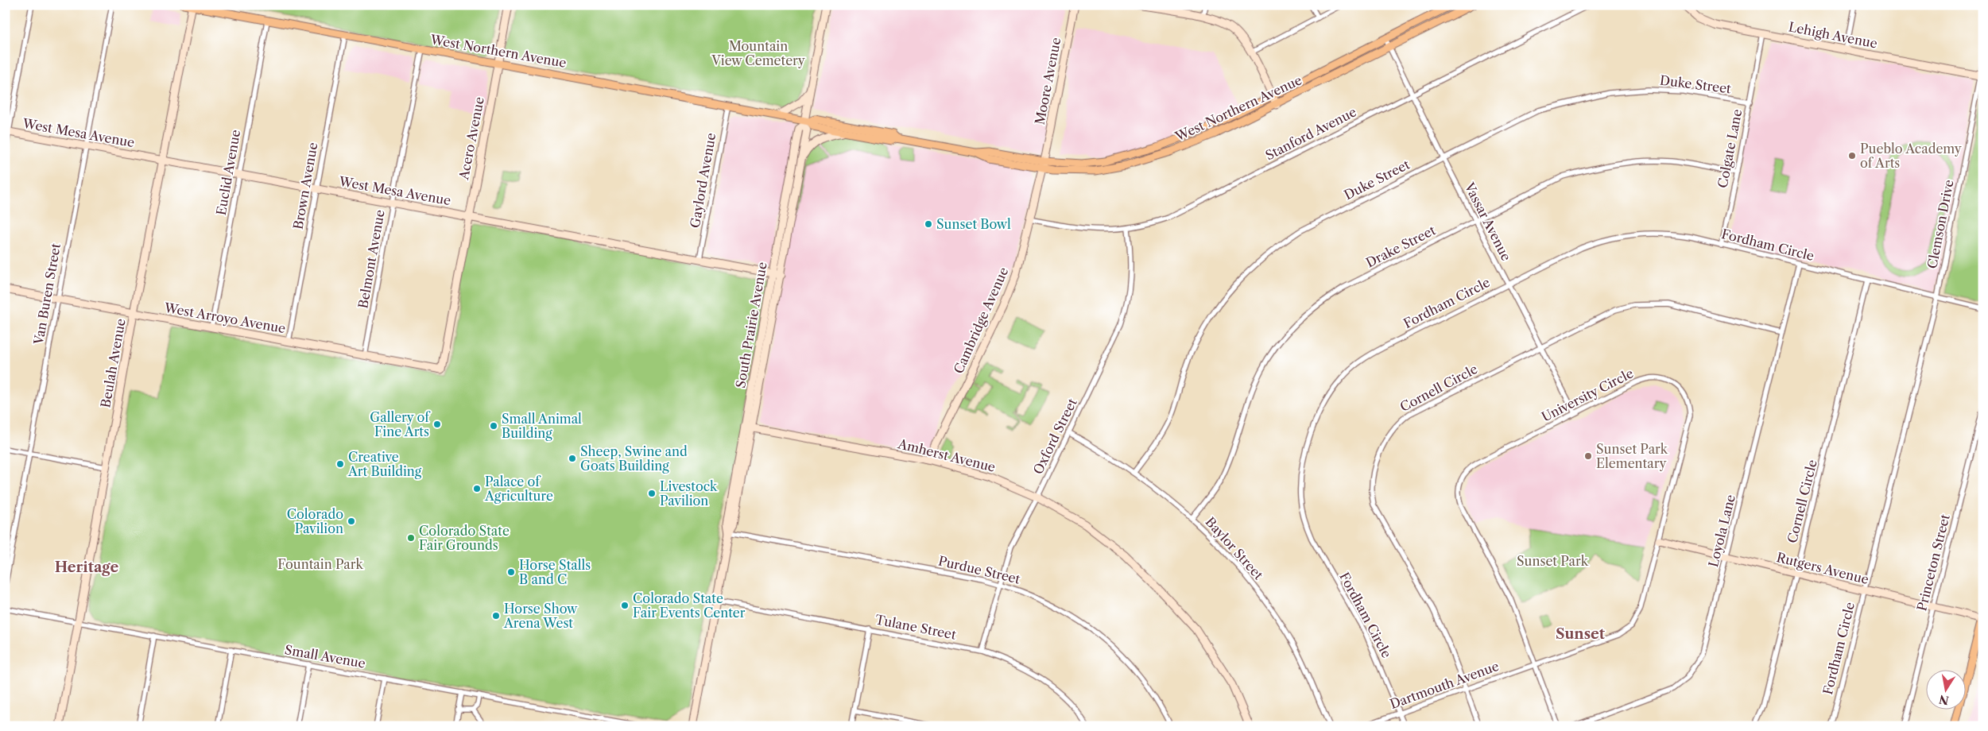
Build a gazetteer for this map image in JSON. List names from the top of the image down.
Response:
{
  "streets": {
    "main road": ["West Northern Avenue"],
    "street": [
      "Lehigh Avenue",
      "Moore Avenue",
      "Duke Street",
      "West Mesa Avenue",
      "Stanford Avenue",
      "Acero Avenue",
      "Colgate Lane",
      "Euclid Avenue",
      "Gaylord Avenue",
      "Brown Avenue",
      "Vassar Avenue",
      "Clemson Drive",
      "Fordham Circle",
      "Drake Street",
      "Belmont Avenue",
      "Van Buren Street",
      "West Arroyo Avenue",
      "Cambridge Avenue",
      "South Prairie Avenue",
      "Beulah Avenue",
      "Cornell Circle",
      "University Circle",
      "Oxford Street",
      "Amherst Avenue",
      "Loyola Lane",
      "Baylor Street",
      "Princeton Street",
      "Rutgers Avenue",
      "Purdue Street",
      "Tulane Street",
      "Small Avenue",
      "Dartmouth Avenue"
    ]
  },
  "crossings": [
    ["Lehigh Avenue", "Colgate Lane"],
    ["Lehigh Avenue", "Clemson Drive"],
    ["West Northern Avenue", "Moore Avenue"],
    ["West Northern Avenue", "Acero Avenue"],
    ["West Northern Avenue", "Euclid Avenue"],
    ["West Northern Avenue", "Gaylord Avenue"],
    ["West Northern Avenue", "Brown Avenue"],
    ["West Northern Avenue", "Vassar Avenue"],
    ["West Northern Avenue", "Belmont Avenue"],
    ["West Northern Avenue", "Cambridge Avenue"],
    ["West Northern Avenue", "South Prairie Avenue"],
    ["West Northern Avenue", "Beulah Avenue"],
    ["Moore Avenue", "Cambridge Avenue"],
    ["Duke Street", "Colgate Lane"],
    ["Duke Street", "Vassar Avenue"],
    ["Duke Street", "Baylor Street"],
    ["West Mesa Avenue", "Acero Avenue"],
    ["West Mesa Avenue", "Euclid Avenue"],
    ["West Mesa Avenue", "Gaylord Avenue"],
    ["West Mesa Avenue", "Brown Avenue"],
    ["West Mesa Avenue", "Belmont Avenue"],
    ["West Mesa Avenue", "Van Buren Street"],
    ["West Mesa Avenue", "South Prairie Avenue"],
    ["West Mesa Avenue", "Beulah Avenue"],
    ["Stanford Avenue", "Vassar Avenue"],
    ["Stanford Avenue", "Cambridge Avenue"],
    ["Stanford Avenue", "Oxford Street"],
    ["Acero Avenue", "West Arroyo Avenue"],
    ["Colgate Lane", "Fordham Circle"],
    ["Colgate Lane", "Drake Street"],
    ["Euclid Avenue", "West Arroyo Avenue"],
    ["Brown Avenue", "West Arroyo Avenue"],
    ["Vassar Avenue", "Fordham Circle"],
    ["Vassar Avenue", "Drake Street"],
    ["Vassar Avenue", "Cornell Circle"],
    ["Vassar Avenue", "University Circle"],
    ["Clemson Drive", "Fordham Circle"],
    ["Fordham Circle", "Cornell Circle"],
    ["Fordham Circle", "Loyola Lane"],
    ["Fordham Circle", "Rutgers Avenue"],
    ["Fordham Circle", "Dartmouth Avenue"],
    ["Drake Street", "Baylor Street"],
    ["Belmont Avenue", "West Arroyo Avenue"],
    ["Van Buren Street", "West Arroyo Avenue"],
    ["West Arroyo Avenue", "Beulah Avenue"],
    ["Cambridge Avenue", "Amherst Avenue"],
    ["South Prairie Avenue", "Amherst Avenue"],
    ["South Prairie Avenue", "Purdue Street"],
    ["South Prairie Avenue", "Tulane Street"],
    ["Beulah Avenue", "Small Avenue"],
    ["Cornell Circle", "Loyola Lane"],
    ["Cornell Circle", "Rutgers Avenue"],
    ["Cornell Circle", "Dartmouth Avenue"],
    ["University Circle", "Rutgers Avenue"],
    ["University Circle", "Dartmouth Avenue"],
    ["Oxford Street", "Amherst Avenue"],
    ["Oxford Street", "Baylor Street"],
    ["Oxford Street", "Purdue Street"],
    ["Oxford Street", "Tulane Street"],
    ["Loyola Lane", "Rutgers Avenue"],
    ["Princeton Street", "Rutgers Avenue"]
  ],
  "districts": ["Heritage", "Sunset"],
  "parks": ["Mountain View Cemetery", "Sunset Park", "Fountain Park"],
  "places": [
    "Pueblo Academy of Arts",
    "Sunset Bowl",
    "Gallery of Fine Arts",
    "Small Animal Building",
    "Sunset Park Elementary",
    "Sheep, Swine and Goats Building",
    "Creative Art Building",
    "Palace of Agriculture",
    "Livestock Pavilion",
    "Colorado Pavilion",
    "Colorado State Fair Grounds",
    "Horse Stalls B and C",
    "Colorado State Fair Events Center",
    "Horse Show Arena West"
  ],
  "north": "bottom"
}
